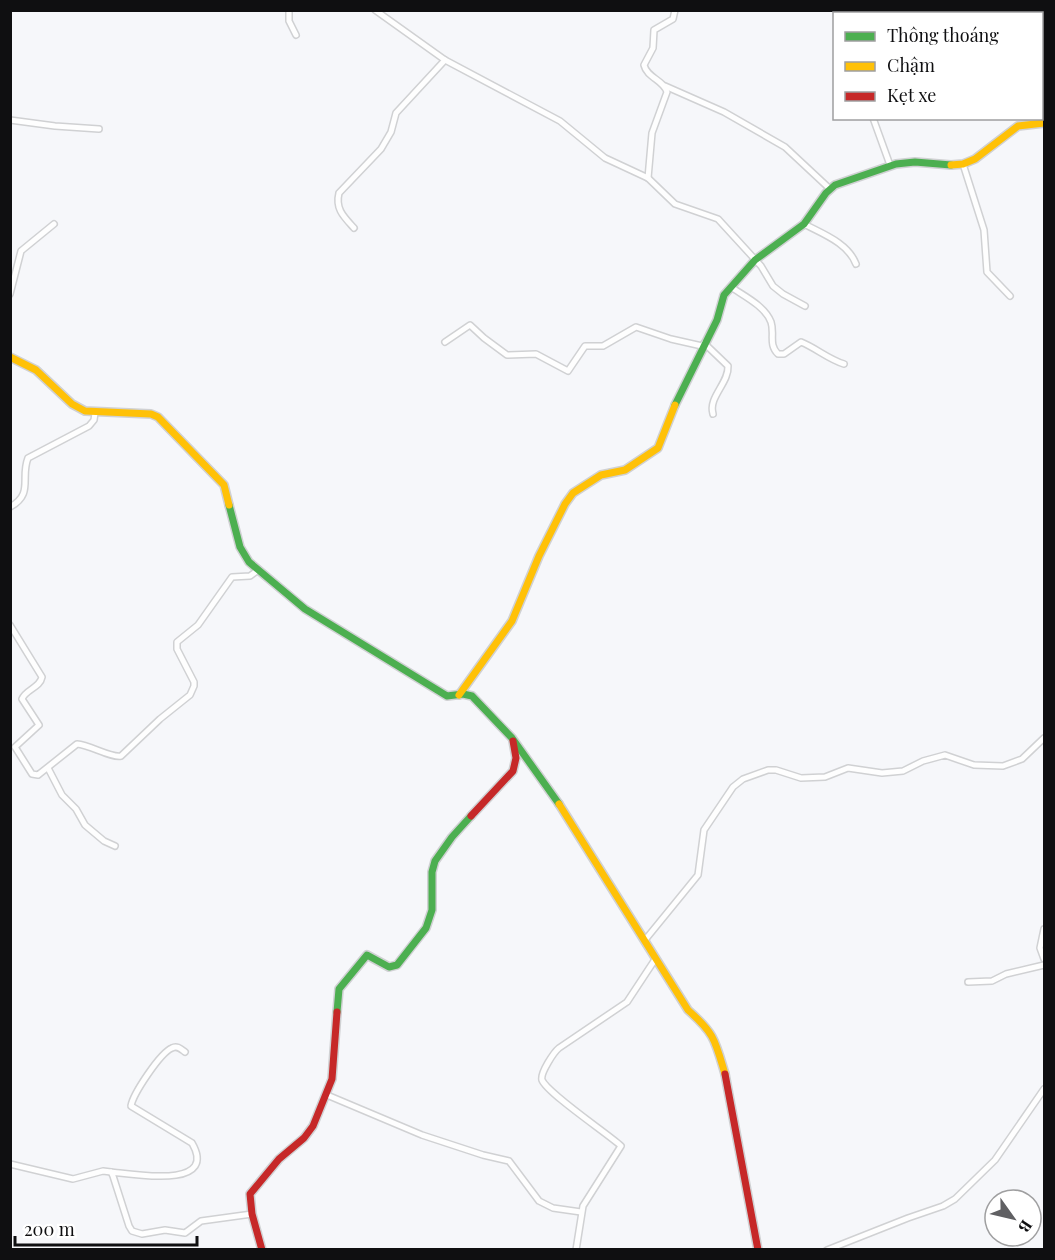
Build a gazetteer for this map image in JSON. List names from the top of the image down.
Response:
{
  "legend": ["Thông thoáng", "Chậm", "Kẹt xe"],
  "scale_bar": "200 m",
  "north": "bottom right"
}
